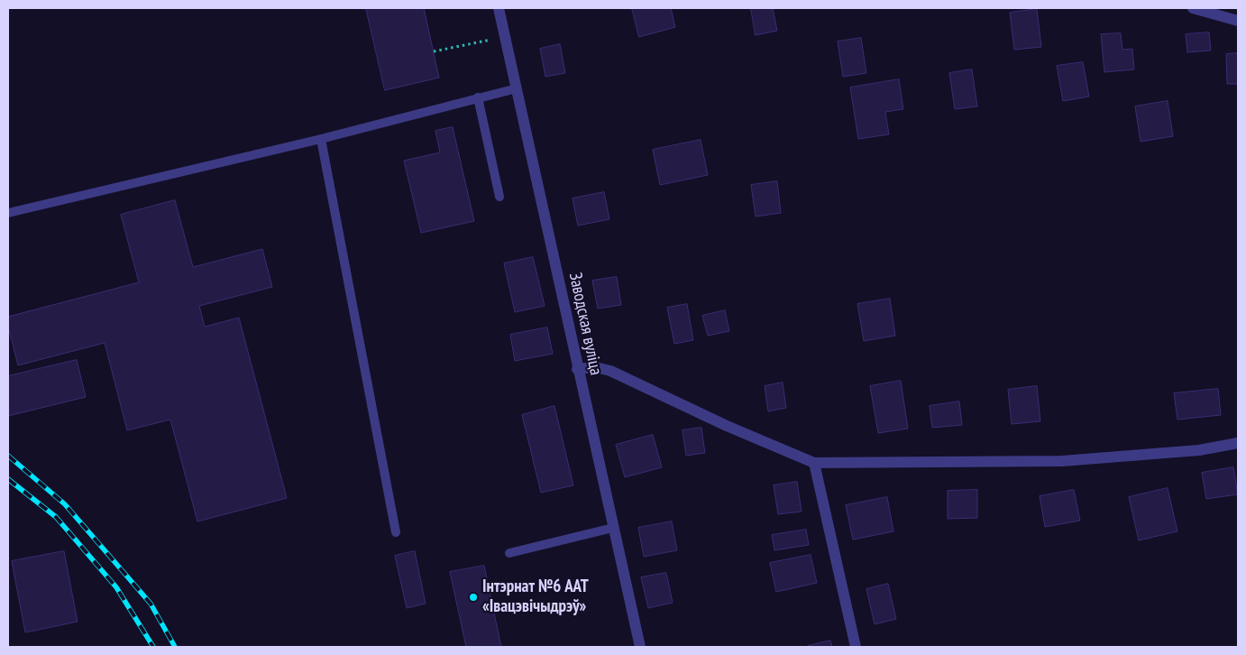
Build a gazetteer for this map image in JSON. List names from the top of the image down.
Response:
{
  "streets": {
    "street": ["Заводская вуліца"]
  },
  "places": ["Інтэрнат №6 ААТ «Івацэвічыдрэў»"]
}
